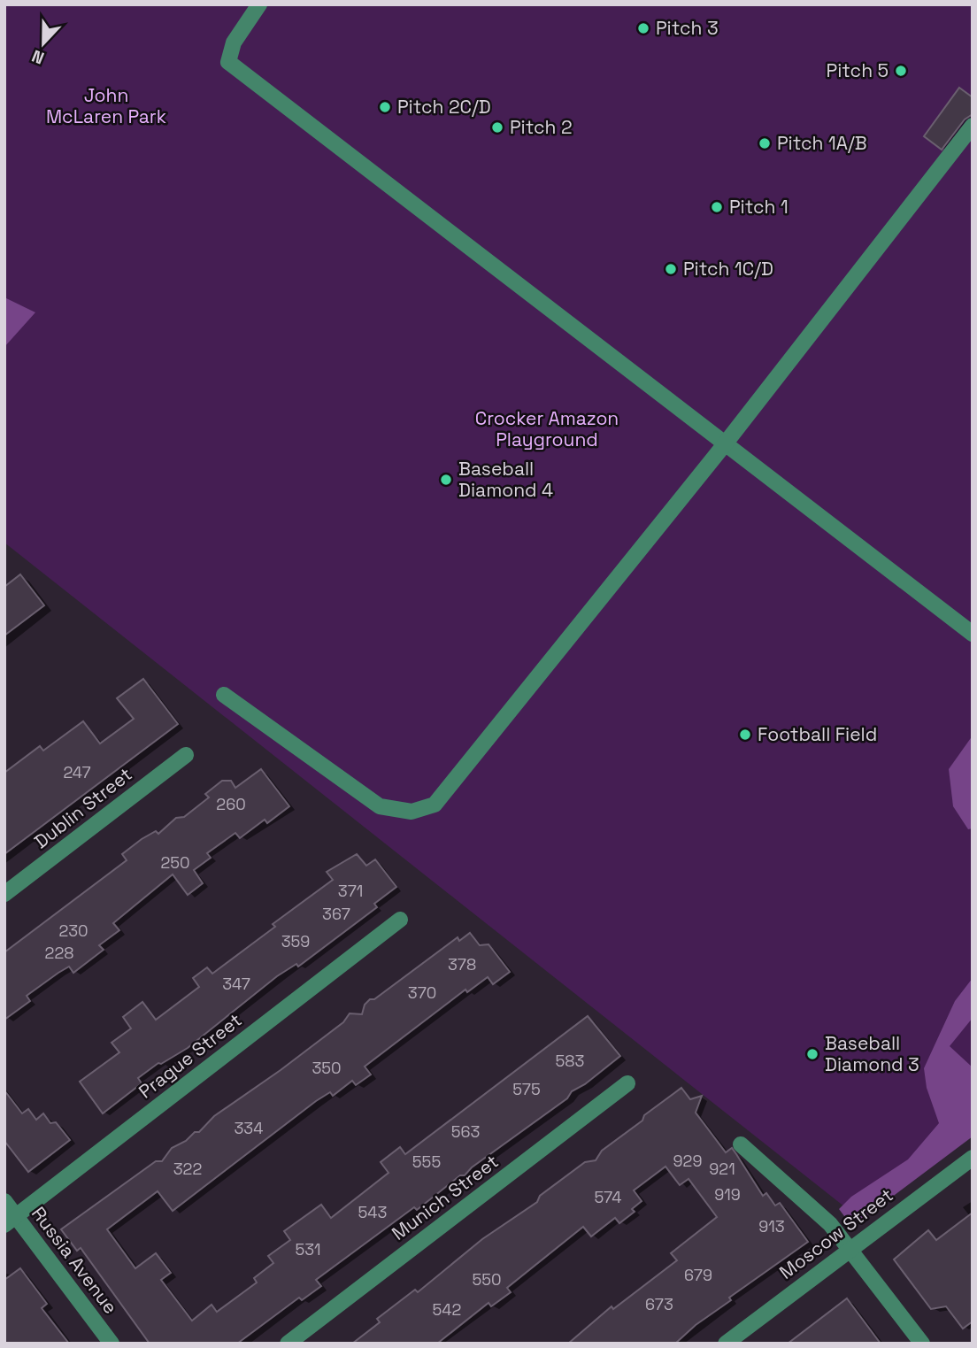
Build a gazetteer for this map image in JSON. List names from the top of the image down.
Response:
{
  "streets": {
    "street": [
      "Dublin Street",
      "Prague Street",
      "Munich Street",
      "Moscow Street",
      "Russia Avenue"
    ]
  },
  "crossings": [
    ["Prague Street", "Russia Avenue"]
  ],
  "parks": ["John McLaren Park", "Crocker Amazon Playground"],
  "places": [
    "Pitch 3",
    "Pitch 5",
    "Pitch 2C/D",
    "Pitch 2",
    "Pitch 1A/B",
    "Pitch 1",
    "Pitch 1C/D",
    "Baseball Diamond 4",
    "Football Field",
    "Baseball Diamond 3"
  ],
  "house_numbers": [
    "247",
    "260",
    "250",
    "371",
    "367",
    "230",
    "359",
    "228",
    "378",
    "347",
    "370",
    "583",
    "350",
    "575",
    "334",
    "563",
    "929",
    "555",
    "322",
    "921",
    "919",
    "574",
    "543",
    "913",
    "531",
    "679",
    "550",
    "673",
    "542"
  ],
  "north": "bottom"
}
